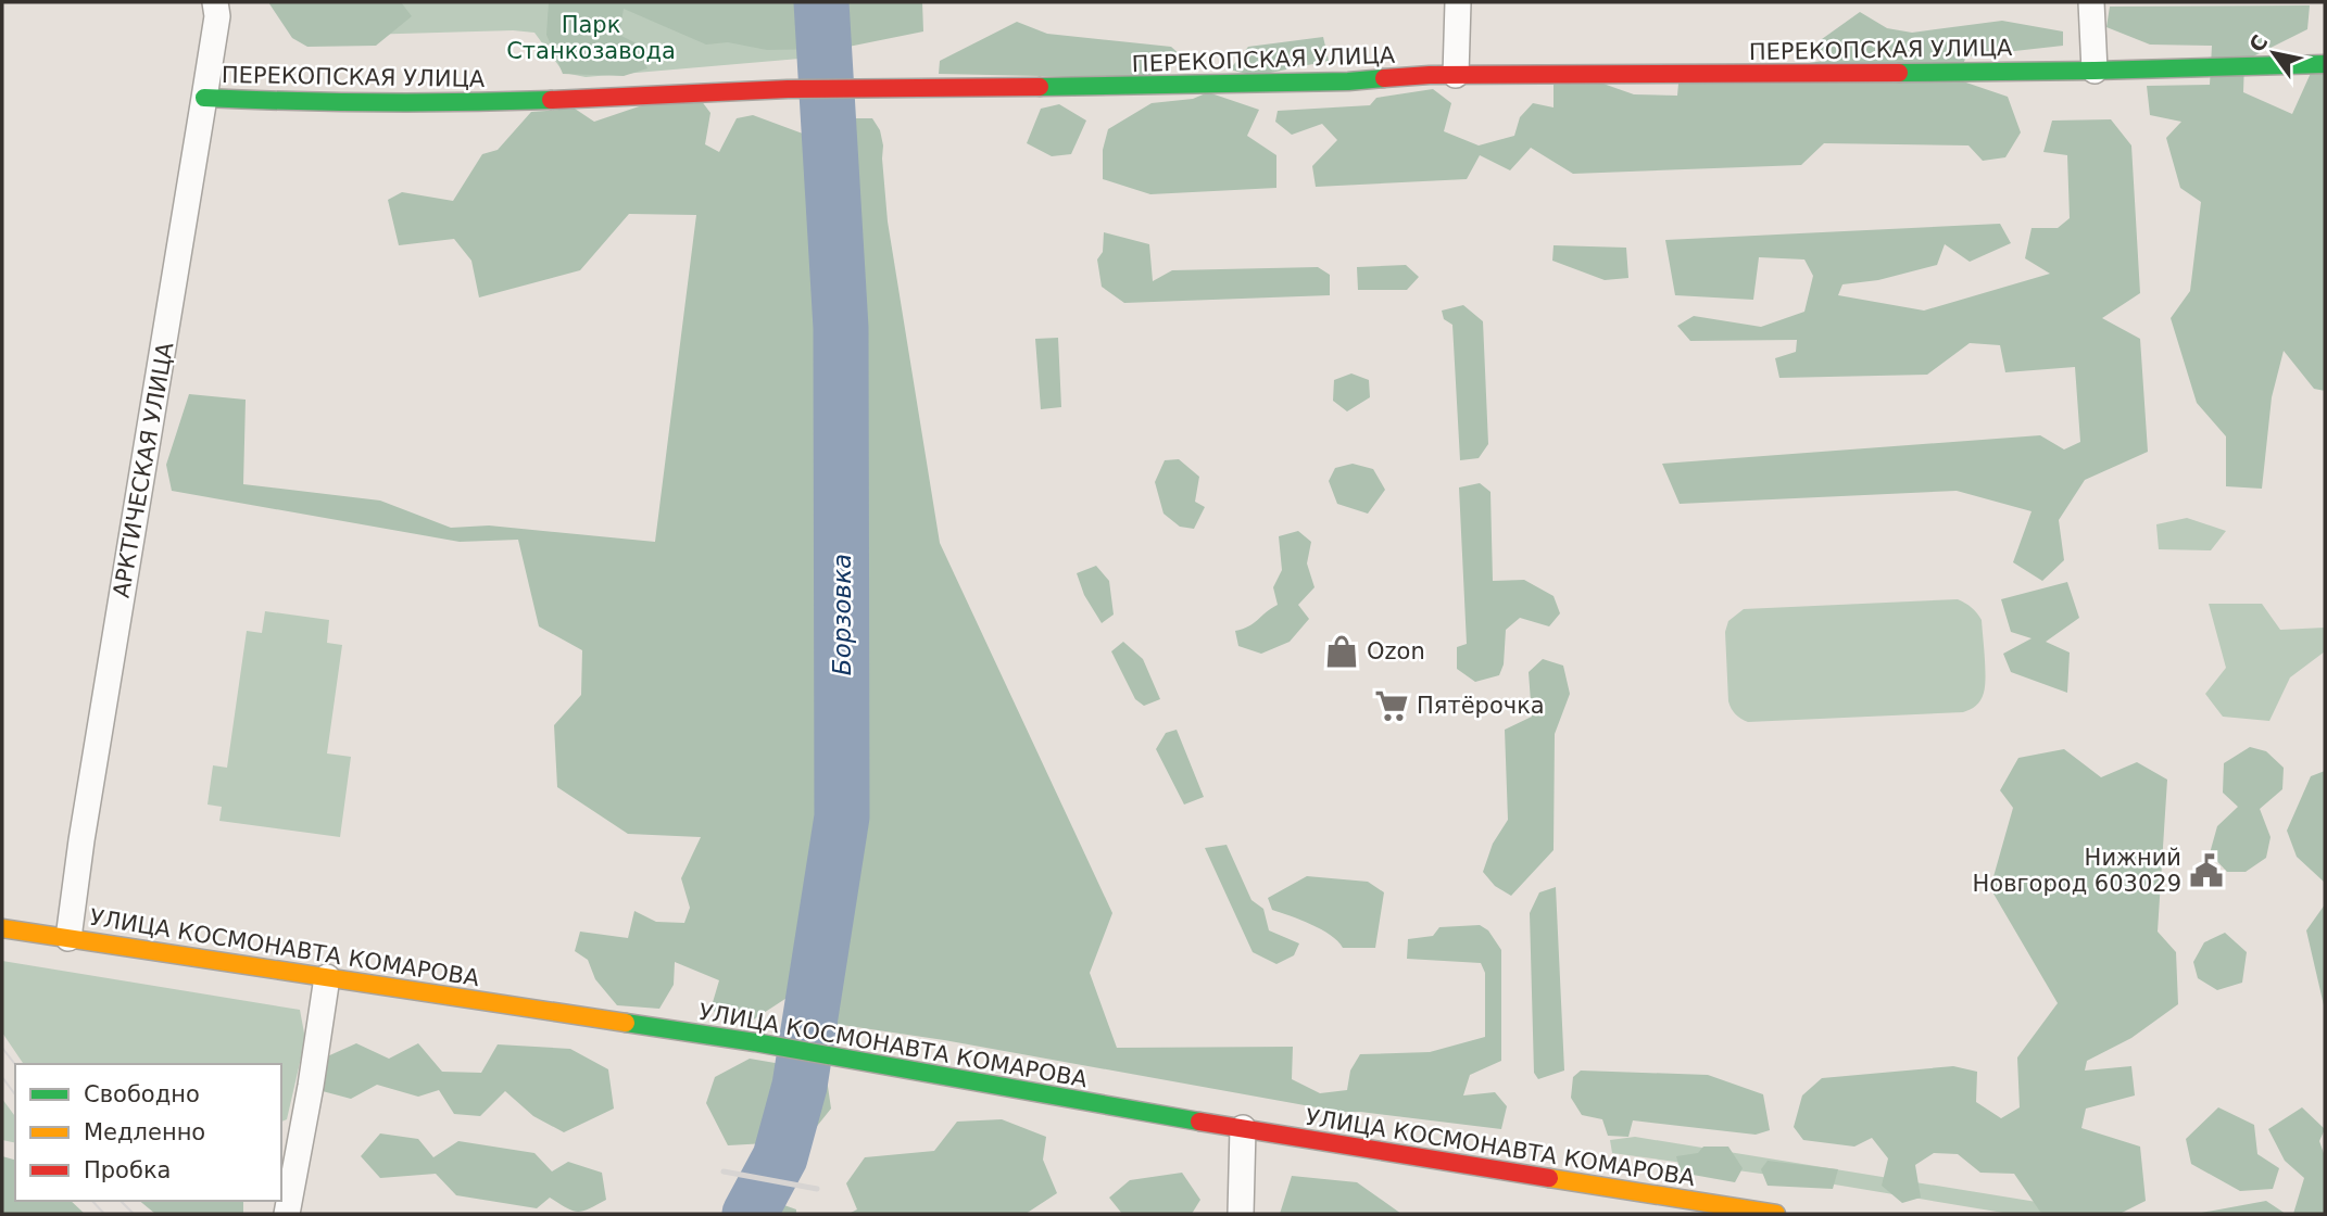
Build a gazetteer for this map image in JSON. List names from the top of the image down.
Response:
{
  "streets": {
    "street": ["ПЕРЕКОПСКАЯ УЛИЦА", "АРКТИЧЕСКАЯ УЛИЦА", "УЛИЦА КОСМОНАВТА КОМАРОВА"]
  },
  "crossings": [
    ["ПЕРЕКОПСКАЯ УЛИЦА", "АРКТИЧЕСКАЯ УЛИЦА"],
    ["АРКТИЧЕСКАЯ УЛИЦА", "УЛИЦА КОСМОНАВТА КОМАРОВА"]
  ],
  "water": ["Борзовка"],
  "parks": ["Парк Станкозавода"],
  "places": {
    "shop": ["Ozon"],
    "supermarket": ["Пятёрочка"],
    "public building": ["Нижний Новгород 603029"]
  },
  "legend": ["Свободно", "Медленно", "Пробка"],
  "north": "top left"
}
